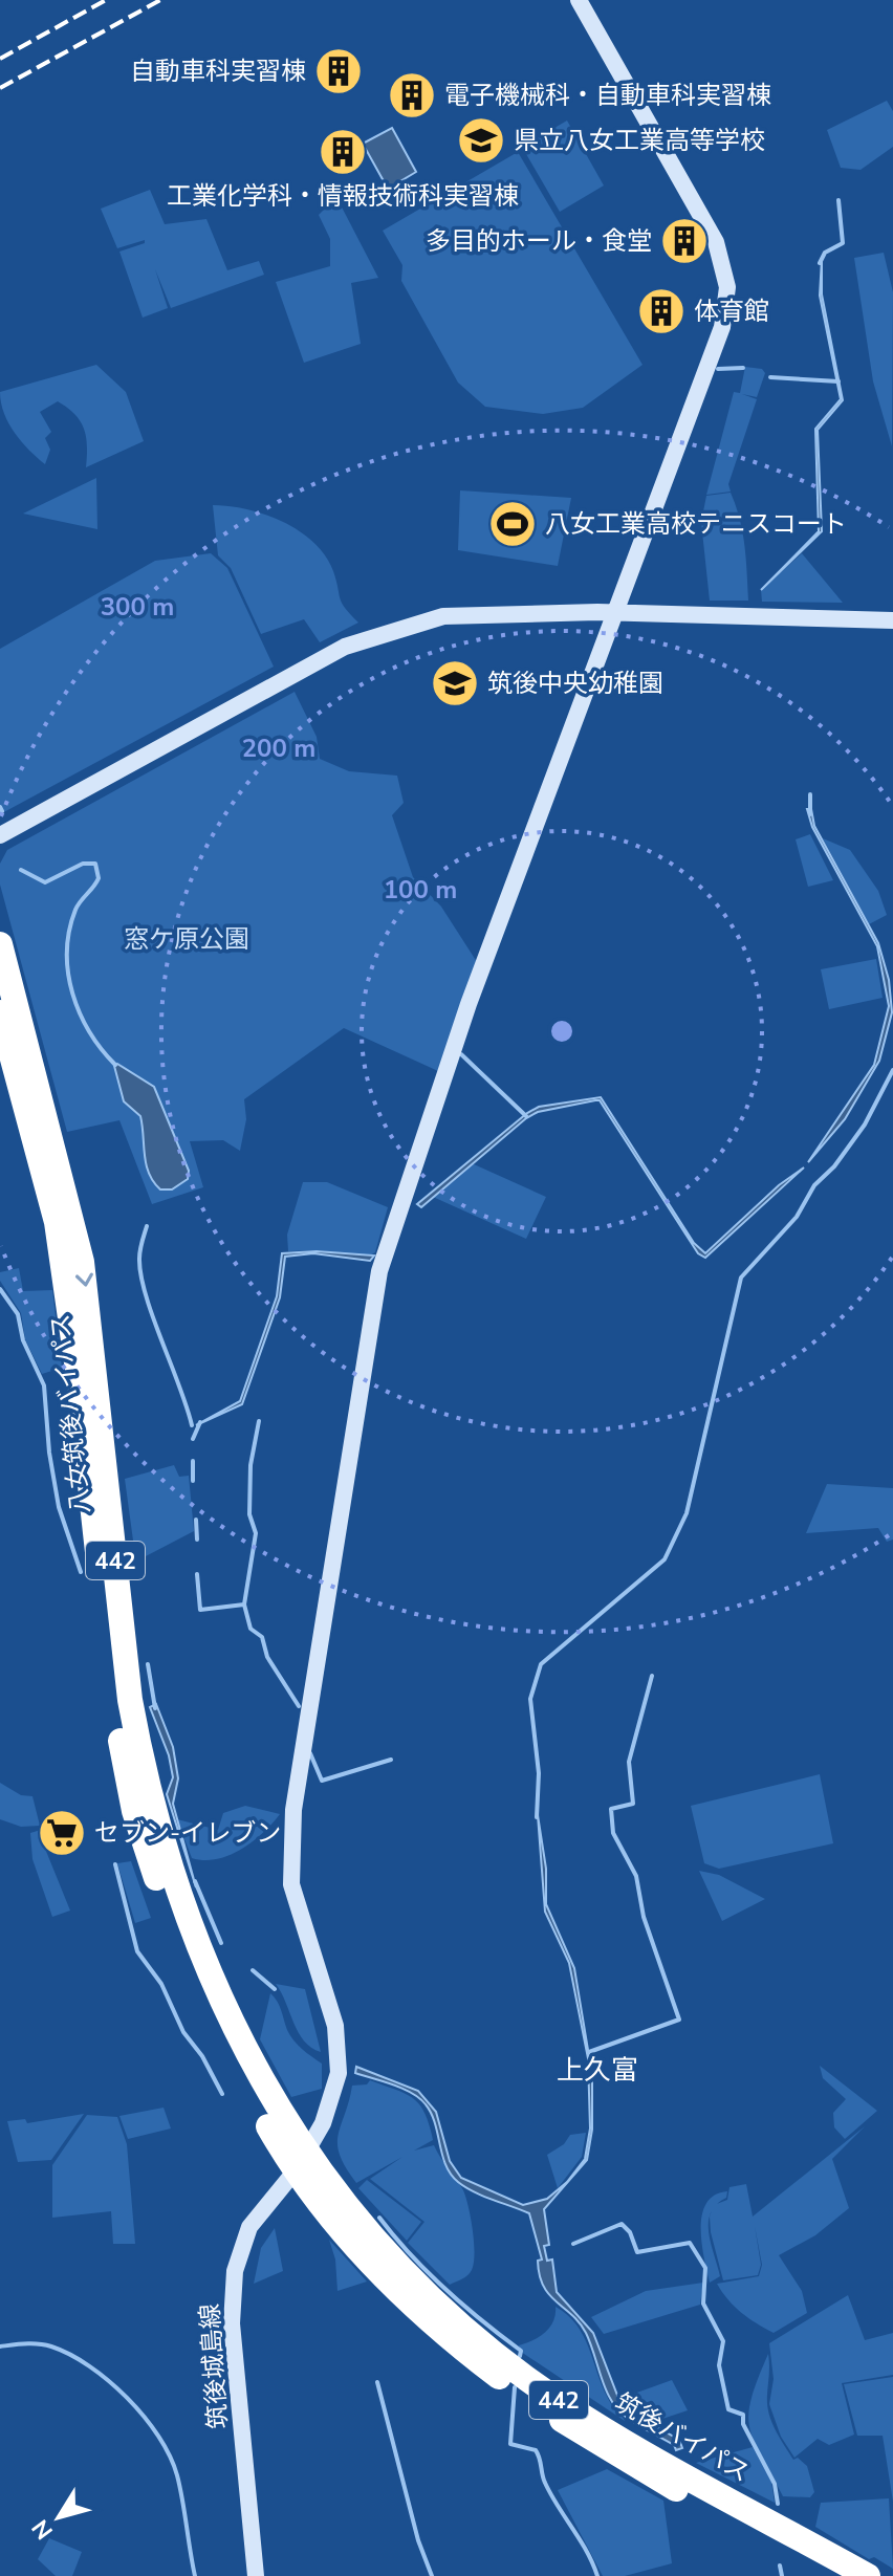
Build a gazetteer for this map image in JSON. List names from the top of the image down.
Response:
{
  "streets": {
    "highway": ["八女筑後バイパス", "442", "筑後バイパス"],
    "street": ["筑後城島線"]
  },
  "crossings": [
    ["八女筑後バイパス", "筑後城島線"],
    ["八女筑後バイパス", "筑後バイパス"],
    ["筑後城島線", "筑後バイパス"]
  ],
  "districts": ["上久富"],
  "parks": ["窓ケ原公園"],
  "places": {
    "building": [
      "自動車科実習棟",
      "電子機械科・自動車科実習棟",
      "工業化学科・情報技術科実習棟",
      "多目的ホール・食堂",
      "体育館"
    ],
    "school or university": ["県立八女工業高等学校", "筑後中央幼稚園"],
    "sports": ["八女工業高校テニスコート"],
    "supermarket": ["セブン-イレブン"]
  },
  "north": "bottom left",
  "rings": ["300 m", "200 m", "100 m"]
}
